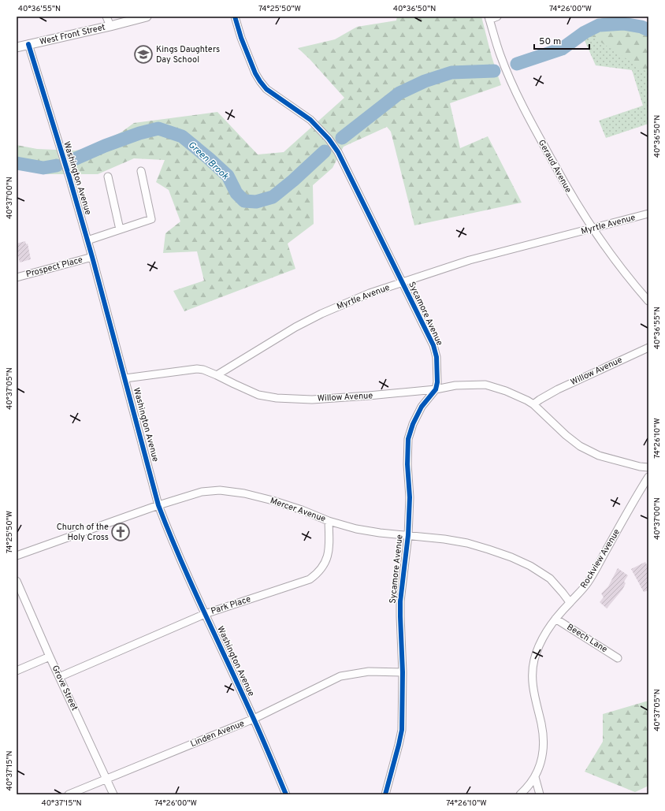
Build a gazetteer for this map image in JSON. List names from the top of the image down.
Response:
{
  "streets": {
    "street": [
      "West Front Street",
      "Geraud Avenue",
      "Washington Avenue",
      "Myrtle Avenue",
      "Prospect Place",
      "Sycamore Avenue",
      "Willow Avenue",
      "Mercer Avenue",
      "Rockview Avenue",
      "Park Place",
      "Beech Lane",
      "Grove Street",
      "Linden Avenue"
    ]
  },
  "crossings": [
    ["West Front Street", "Washington Avenue"],
    ["Geraud Avenue", "Myrtle Avenue"],
    ["Washington Avenue", "Prospect Place"],
    ["Washington Avenue", "Mercer Avenue"],
    ["Washington Avenue", "Park Place"],
    ["Washington Avenue", "Linden Avenue"],
    ["Myrtle Avenue", "Sycamore Avenue"],
    ["Myrtle Avenue", "Willow Avenue"],
    ["Sycamore Avenue", "Willow Avenue"],
    ["Sycamore Avenue", "Mercer Avenue"],
    ["Sycamore Avenue", "Linden Avenue"],
    ["Mercer Avenue", "Rockview Avenue"],
    ["Mercer Avenue", "Park Place"],
    ["Rockview Avenue", "Beech Lane"],
    ["Park Place", "Grove Street"],
    ["Grove Street", "Linden Avenue"]
  ],
  "water": ["Green Brook"],
  "places": {
    "school or university": ["Kings Daughters Day School"],
    "church": ["Church of the Holy Cross"]
  },
  "scale_bar": "50 m",
  "coordinates": [
    "40°36'55\"N",
    "74°25'50\"W",
    "40°36'50\"N",
    "74°26'00\"W",
    "40°37'00\"N",
    "40°37'05\"N",
    "74°26'10\"W",
    "40°37'15\"N"
  ]
}
